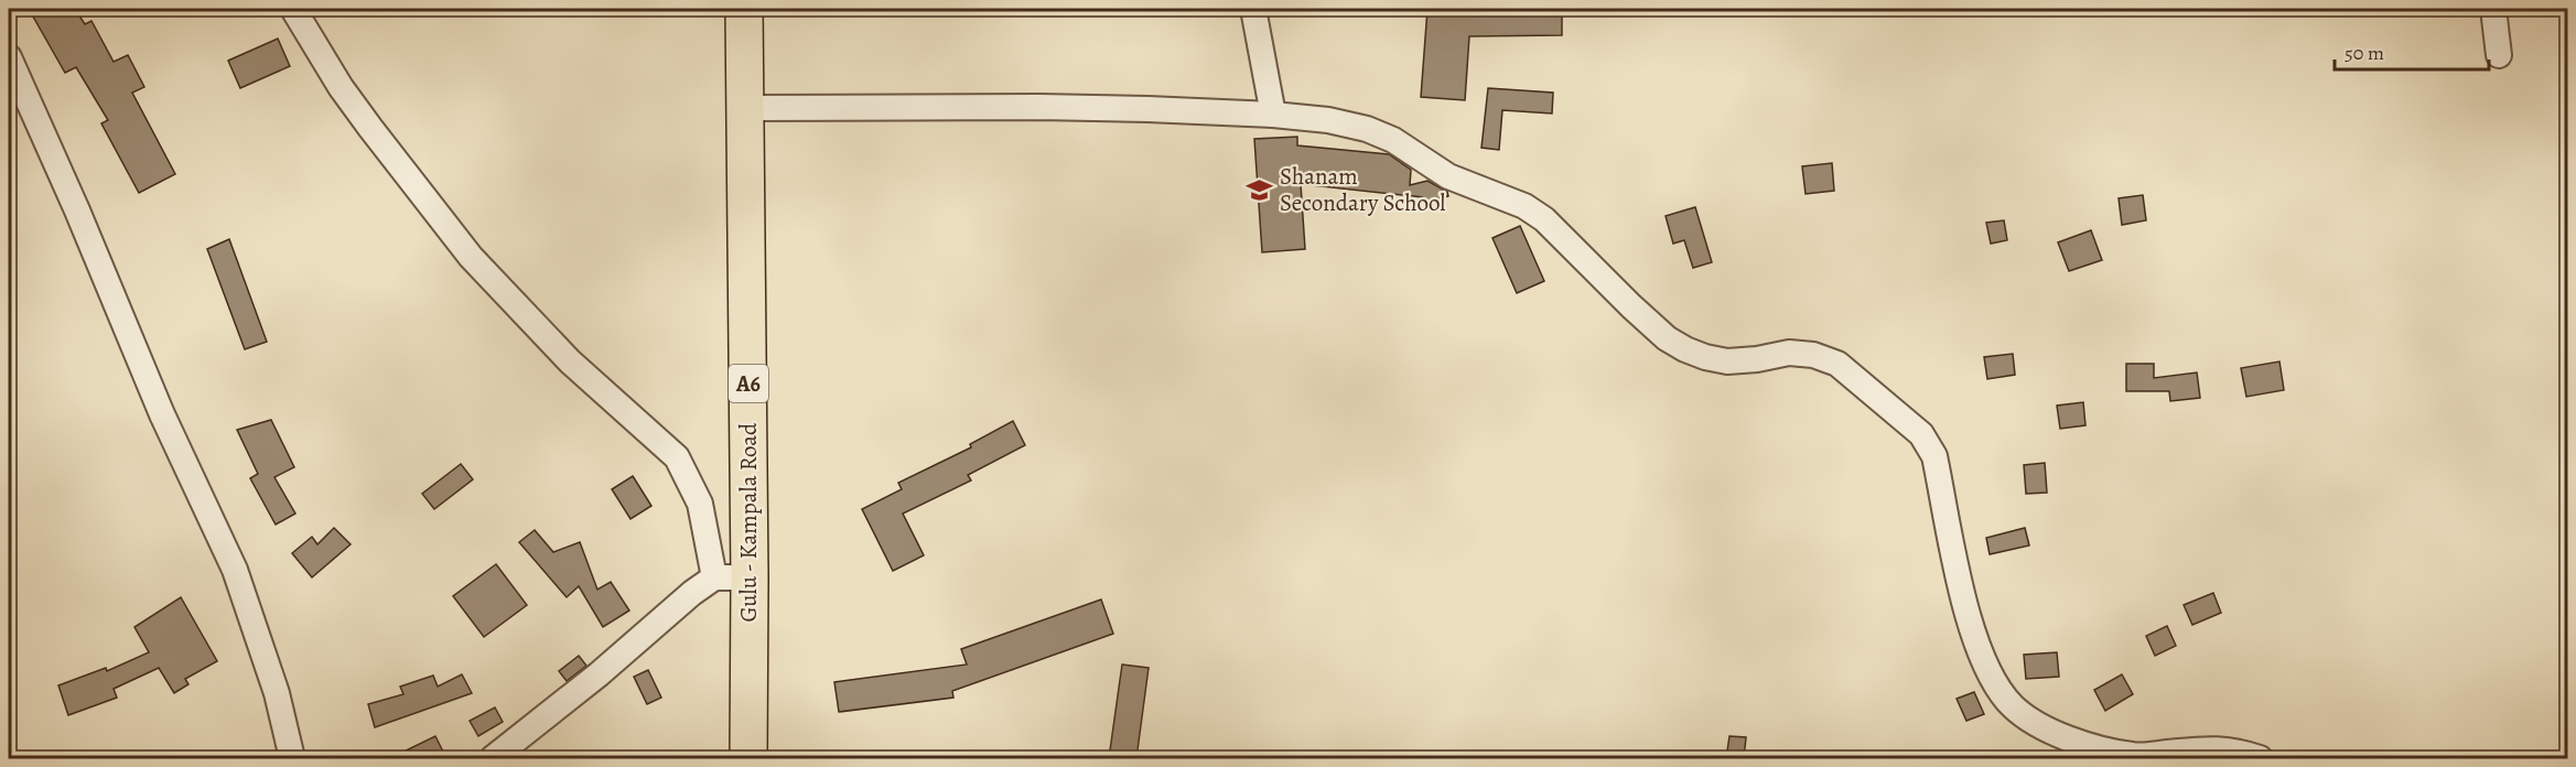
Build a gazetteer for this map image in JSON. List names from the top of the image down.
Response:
{
  "streets": {
    "main road": ["A6", "Gulu - Kampala Road"]
  },
  "places": {
    "school or university": ["Shanam Secondary School"]
  },
  "scale_bar": "50 m"
}
